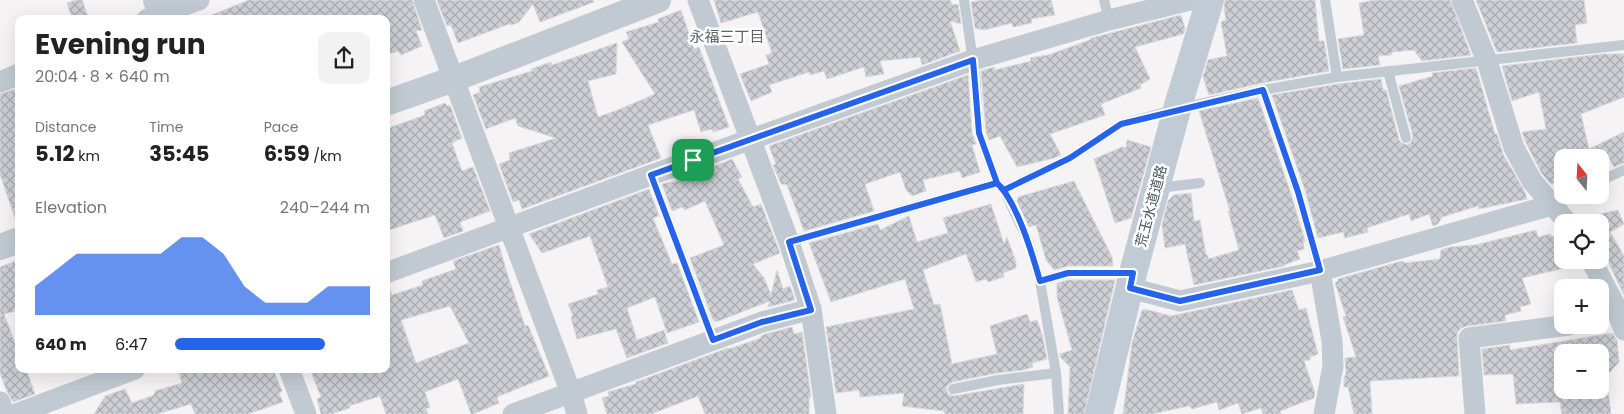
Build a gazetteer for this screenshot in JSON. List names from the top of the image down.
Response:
{
  "streets": {
    "main road": ["荒玉水道道路"]
  },
  "districts": ["永福三丁目"],
  "north": "top",
  "page": {
    "heading": ["Evening run", "20:04 · 8 × 640 m"],
    "stats": [
      ["Distance", "5.12 km"],
      ["Time", "35:45"],
      ["Pace", "6:59 /km"]
    ],
    "map_buttons": ["+", "−"],
    "chart": ["Elevation", "240–244 m"],
    "list": [
      {
        "name": "640 m",
        "note": "6:47"
      }
    ]
  }
}
